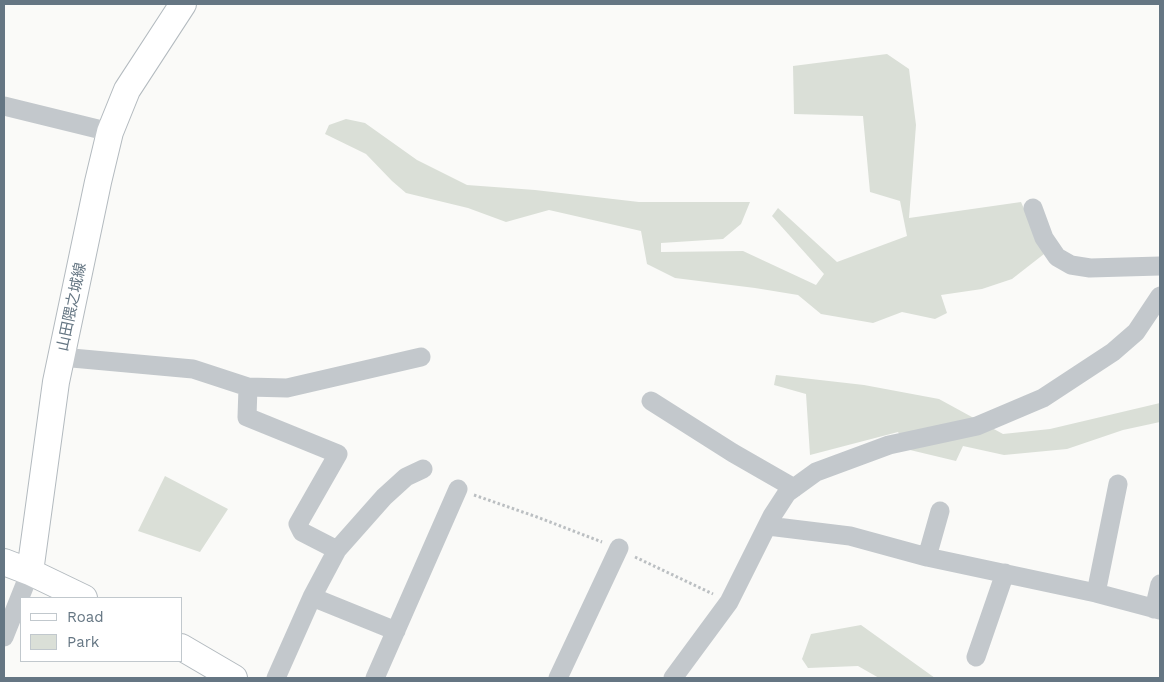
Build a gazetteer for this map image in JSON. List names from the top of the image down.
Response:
{
  "streets": {
    "main road": ["山田隈之城線"]
  },
  "legend": ["Road", "Park"]
}
